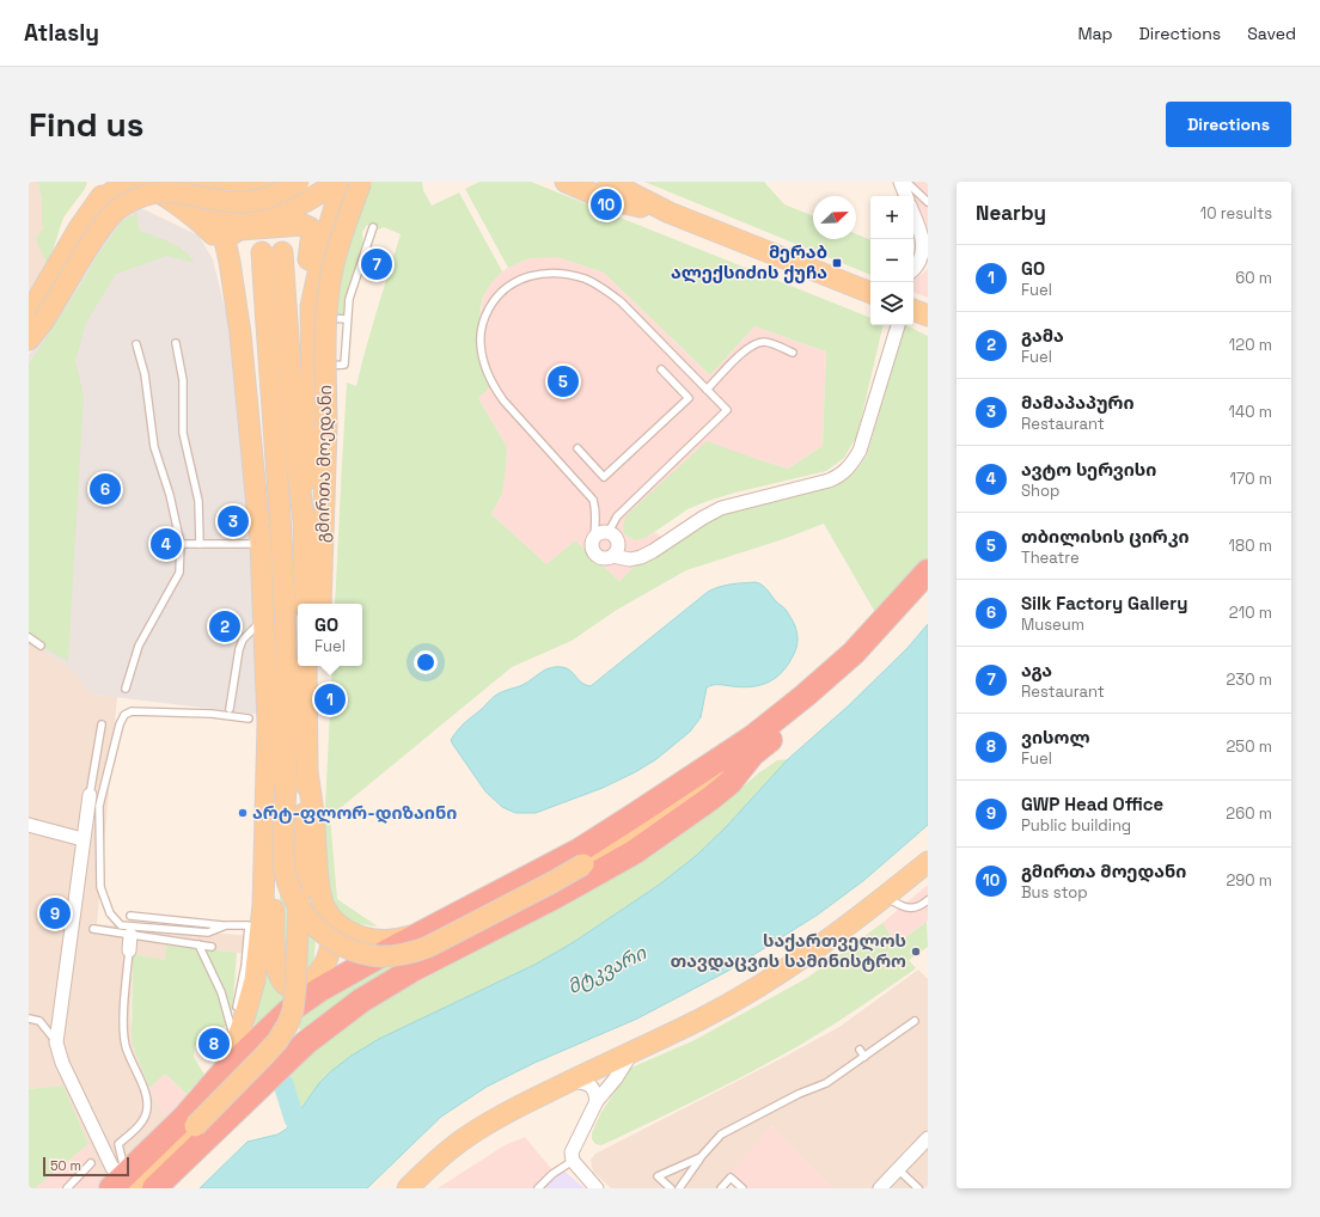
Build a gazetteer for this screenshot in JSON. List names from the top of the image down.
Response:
{
  "streets": {
    "main road": ["გმირთა მოედანი"]
  },
  "water": ["მტკვარი"],
  "places": {
    "transit": ["მერაბ ალექსიძის ქუჩა"],
    "other": ["არტ-ფლორ-დიზაინი", "საქართველოს თავდაცვის სამინისტრო"]
  },
  "scale_bar": "50 m",
  "north": "top right",
  "page": {
    "header": "Atlasly",
    "nav": ["Map", "Directions", "Saved"],
    "buttons": "Directions",
    "title": "Find us",
    "heading": ["Nearby", "10 results"],
    "pins": [
      "10",
      "7",
      "5",
      "6",
      "3",
      "4",
      "2",
      "1",
      "9",
      "8"
    ],
    "map_buttons": ["+", "−"],
    "list": [
      {
        "mark": "1",
        "name": "GO",
        "note": "Fuel",
        "value": "60 m"
      },
      {
        "mark": "2",
        "name": "გამა",
        "note": "Fuel",
        "value": "120 m"
      },
      {
        "mark": "3",
        "name": "მამაპაპური",
        "note": "Restaurant",
        "value": "140 m"
      },
      {
        "mark": "4",
        "name": "ავტო სერვისი",
        "note": "Shop",
        "value": "170 m"
      },
      {
        "mark": "5",
        "name": "თბილისის ცირკი",
        "note": "Theatre",
        "value": "180 m"
      },
      {
        "mark": "6",
        "name": "Silk Factory Gallery",
        "note": "Museum",
        "value": "210 m"
      },
      {
        "mark": "7",
        "name": "აგა",
        "note": "Restaurant",
        "value": "230 m"
      },
      {
        "mark": "8",
        "name": "ვისოლ",
        "note": "Fuel",
        "value": "250 m"
      },
      {
        "mark": "9",
        "name": "GWP Head Office",
        "note": "Public building",
        "value": "260 m"
      },
      {
        "mark": "10",
        "name": "გმირთა მოედანი",
        "note": "Bus stop",
        "value": "290 m"
      }
    ],
    "popup": ["GO", "Fuel"],
    "scale": "50 m"
  }
}
